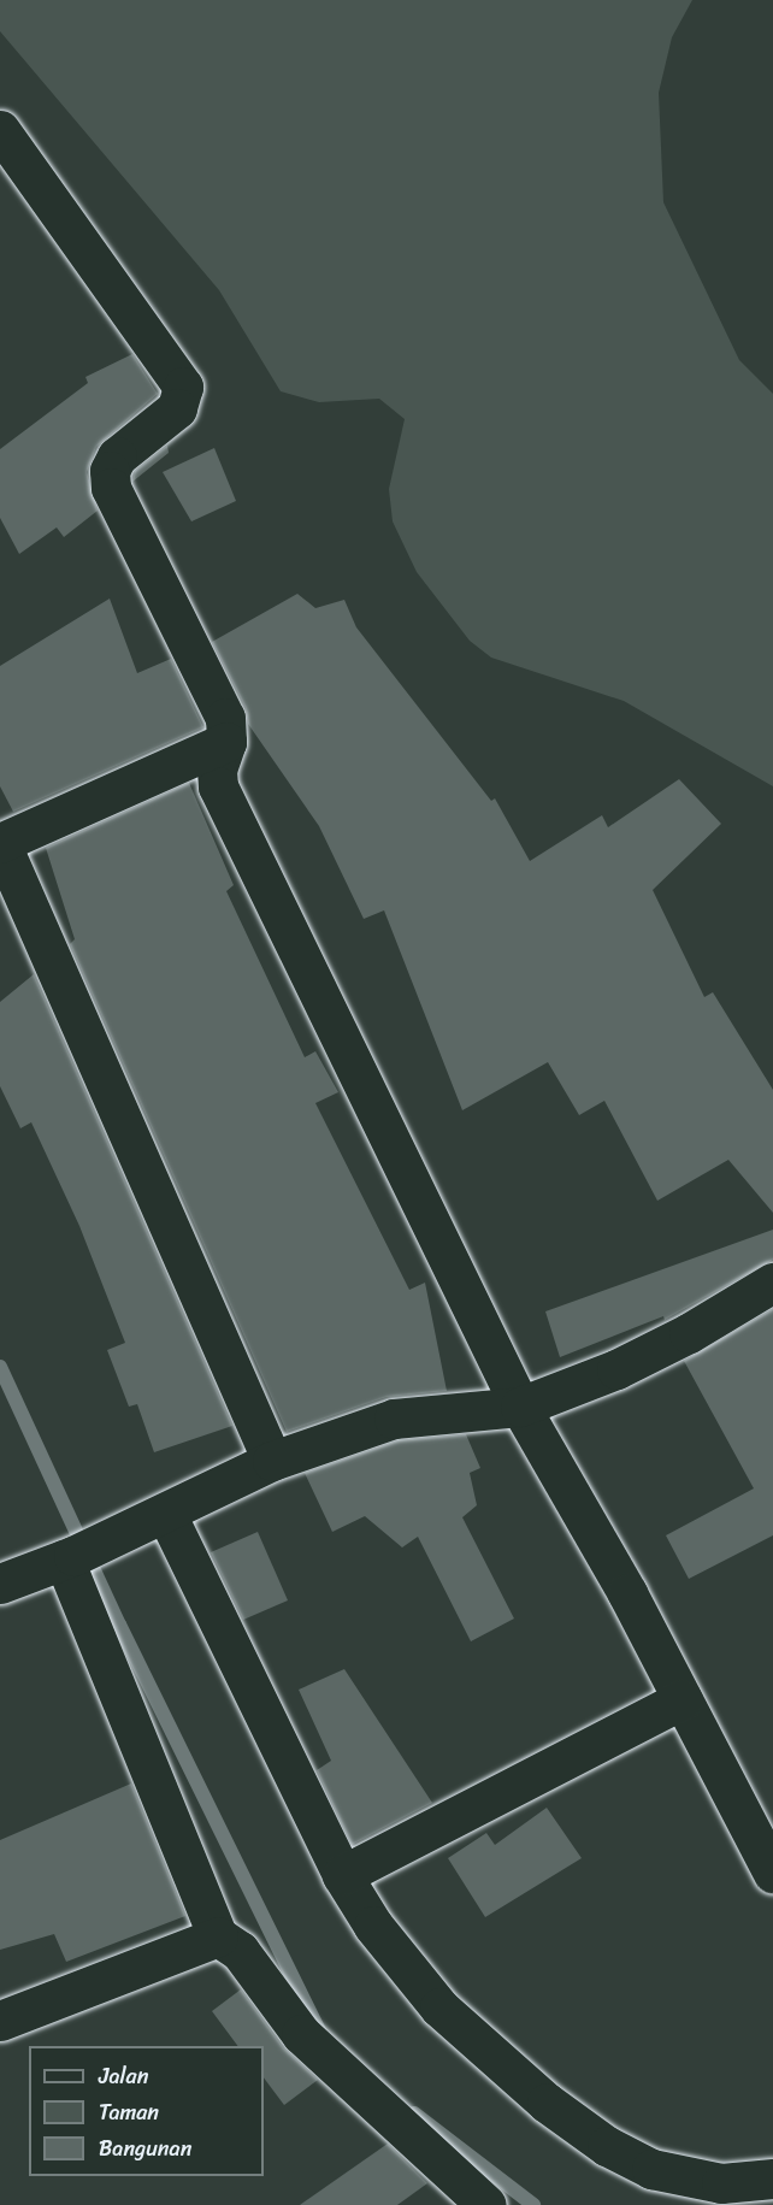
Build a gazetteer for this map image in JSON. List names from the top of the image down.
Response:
{
  "legend": ["Jalan", "Taman", "Bangunan"]
}
